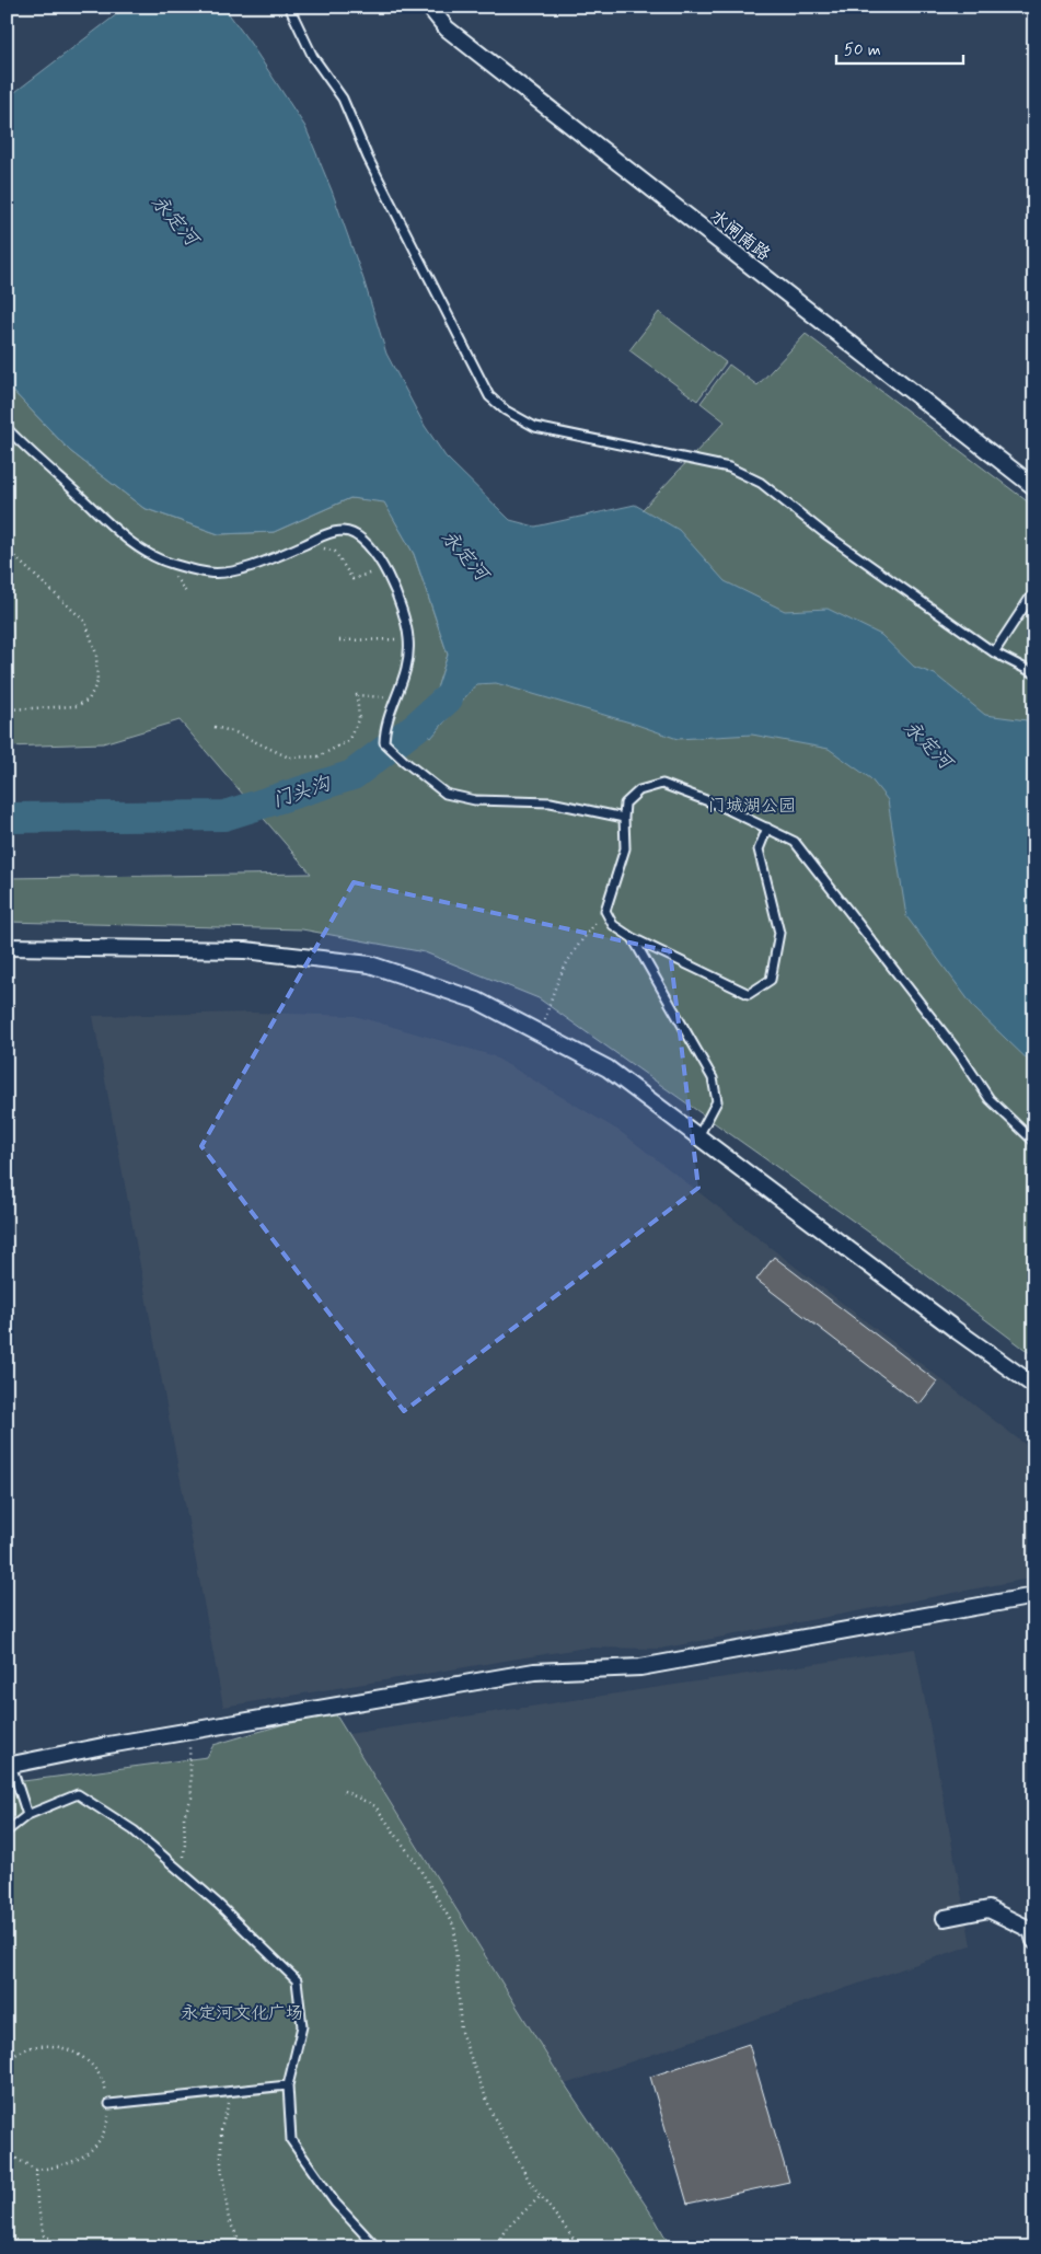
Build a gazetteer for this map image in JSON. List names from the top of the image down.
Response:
{
  "streets": {
    "street": ["水闸南路"]
  },
  "water": ["永定河", "门头沟"],
  "parks": ["门城湖公园", "永定河文化广场"],
  "scale_bar": "50 m"
}
